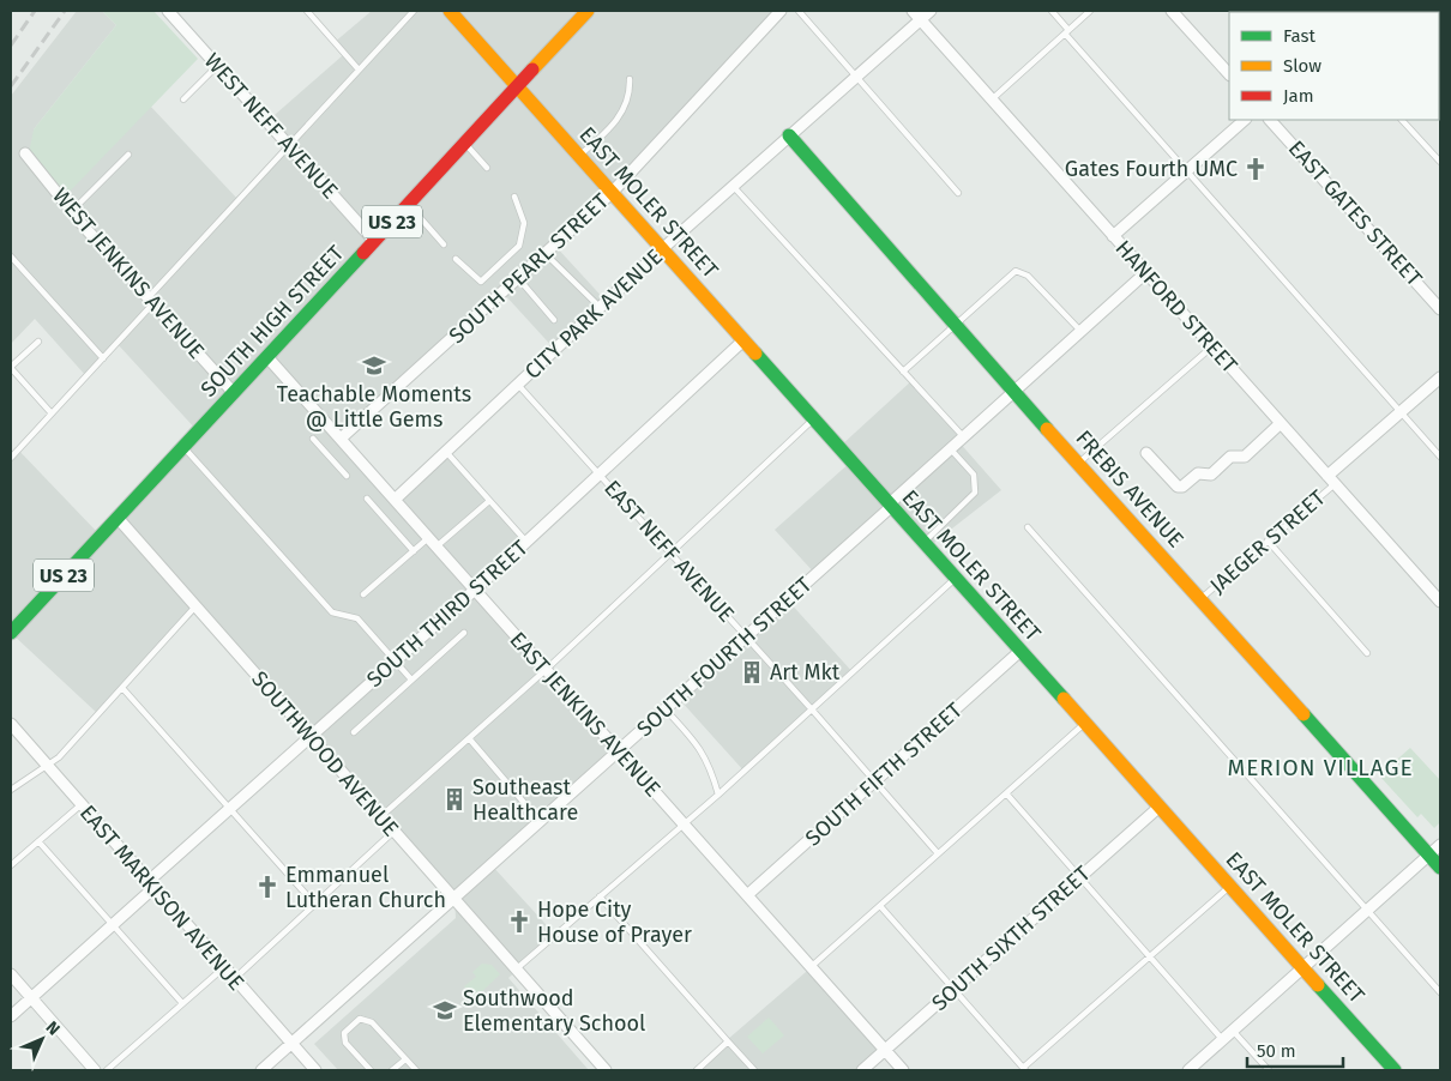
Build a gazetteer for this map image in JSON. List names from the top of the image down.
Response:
{
  "streets": {
    "street": [
      "WEST NEFF AVENUE",
      "EAST MOLER STREET",
      "EAST GATES STREET",
      "US 23",
      "SOUTH PEARL STREET",
      "WEST JENKINS AVENUE",
      "HANFORD STREET",
      "CITY PARK AVENUE",
      "SOUTH HIGH STREET",
      "FREBIS AVENUE",
      "JAEGER STREET",
      "SOUTH THIRD STREET",
      "SOUTH FOURTH STREET",
      "EAST JENKINS AVENUE",
      "SOUTHWOOD AVENUE",
      "SOUTH FIFTH STREET",
      "EAST MARKISON AVENUE",
      "SOUTH SIXTH STREET"
    ],
    "lane": ["EAST NEFF AVENUE"]
  },
  "crossings": [
    ["WEST NEFF AVENUE", "SOUTH HIGH STREET"],
    ["EAST MOLER STREET", "SOUTH PEARL STREET"],
    ["EAST MOLER STREET", "CITY PARK AVENUE"],
    ["EAST MOLER STREET", "SOUTH HIGH STREET"],
    ["EAST MOLER STREET", "SOUTH THIRD STREET"],
    ["EAST MOLER STREET", "SOUTH FOURTH STREET"],
    ["EAST MOLER STREET", "SOUTH FIFTH STREET"],
    ["EAST MOLER STREET", "SOUTH SIXTH STREET"],
    ["SOUTH PEARL STREET", "EAST JENKINS AVENUE"],
    ["WEST JENKINS AVENUE", "SOUTH HIGH STREET"],
    ["HANFORD STREET", "CITY PARK AVENUE"],
    ["HANFORD STREET", "JAEGER STREET"],
    ["HANFORD STREET", "SOUTH FOURTH STREET"],
    ["CITY PARK AVENUE", "FREBIS AVENUE"],
    ["CITY PARK AVENUE", "EAST NEFF AVENUE"],
    ["CITY PARK AVENUE", "EAST JENKINS AVENUE"],
    ["SOUTH HIGH STREET", "EAST JENKINS AVENUE"],
    ["SOUTH HIGH STREET", "SOUTHWOOD AVENUE"],
    ["FREBIS AVENUE", "JAEGER STREET"],
    ["FREBIS AVENUE", "SOUTH FOURTH STREET"],
    ["EAST NEFF AVENUE", "SOUTH THIRD STREET"],
    ["EAST NEFF AVENUE", "SOUTH FOURTH STREET"],
    ["EAST NEFF AVENUE", "SOUTH FIFTH STREET"],
    ["SOUTH THIRD STREET", "EAST JENKINS AVENUE"],
    ["SOUTH THIRD STREET", "SOUTHWOOD AVENUE"],
    ["SOUTH THIRD STREET", "EAST MARKISON AVENUE"],
    ["SOUTH FOURTH STREET", "EAST JENKINS AVENUE"],
    ["SOUTH FOURTH STREET", "SOUTHWOOD AVENUE"],
    ["SOUTH FOURTH STREET", "EAST MARKISON AVENUE"],
    ["EAST JENKINS AVENUE", "SOUTH FIFTH STREET"],
    ["EAST JENKINS AVENUE", "SOUTH SIXTH STREET"]
  ],
  "districts": ["MERION VILLAGE"],
  "places": {
    "church": ["Gates Fourth UMC", "Emmanuel Lutheran Church", "Hope City House of Prayer"],
    "school or university": ["Teachable Moments @ Little Gems", "Southwood Elementary School"],
    "building": ["Art Mkt", "Southeast Healthcare"]
  },
  "legend": ["Fast", "Slow", "Jam"],
  "scale_bar": "50 m",
  "north": "top right"
}
